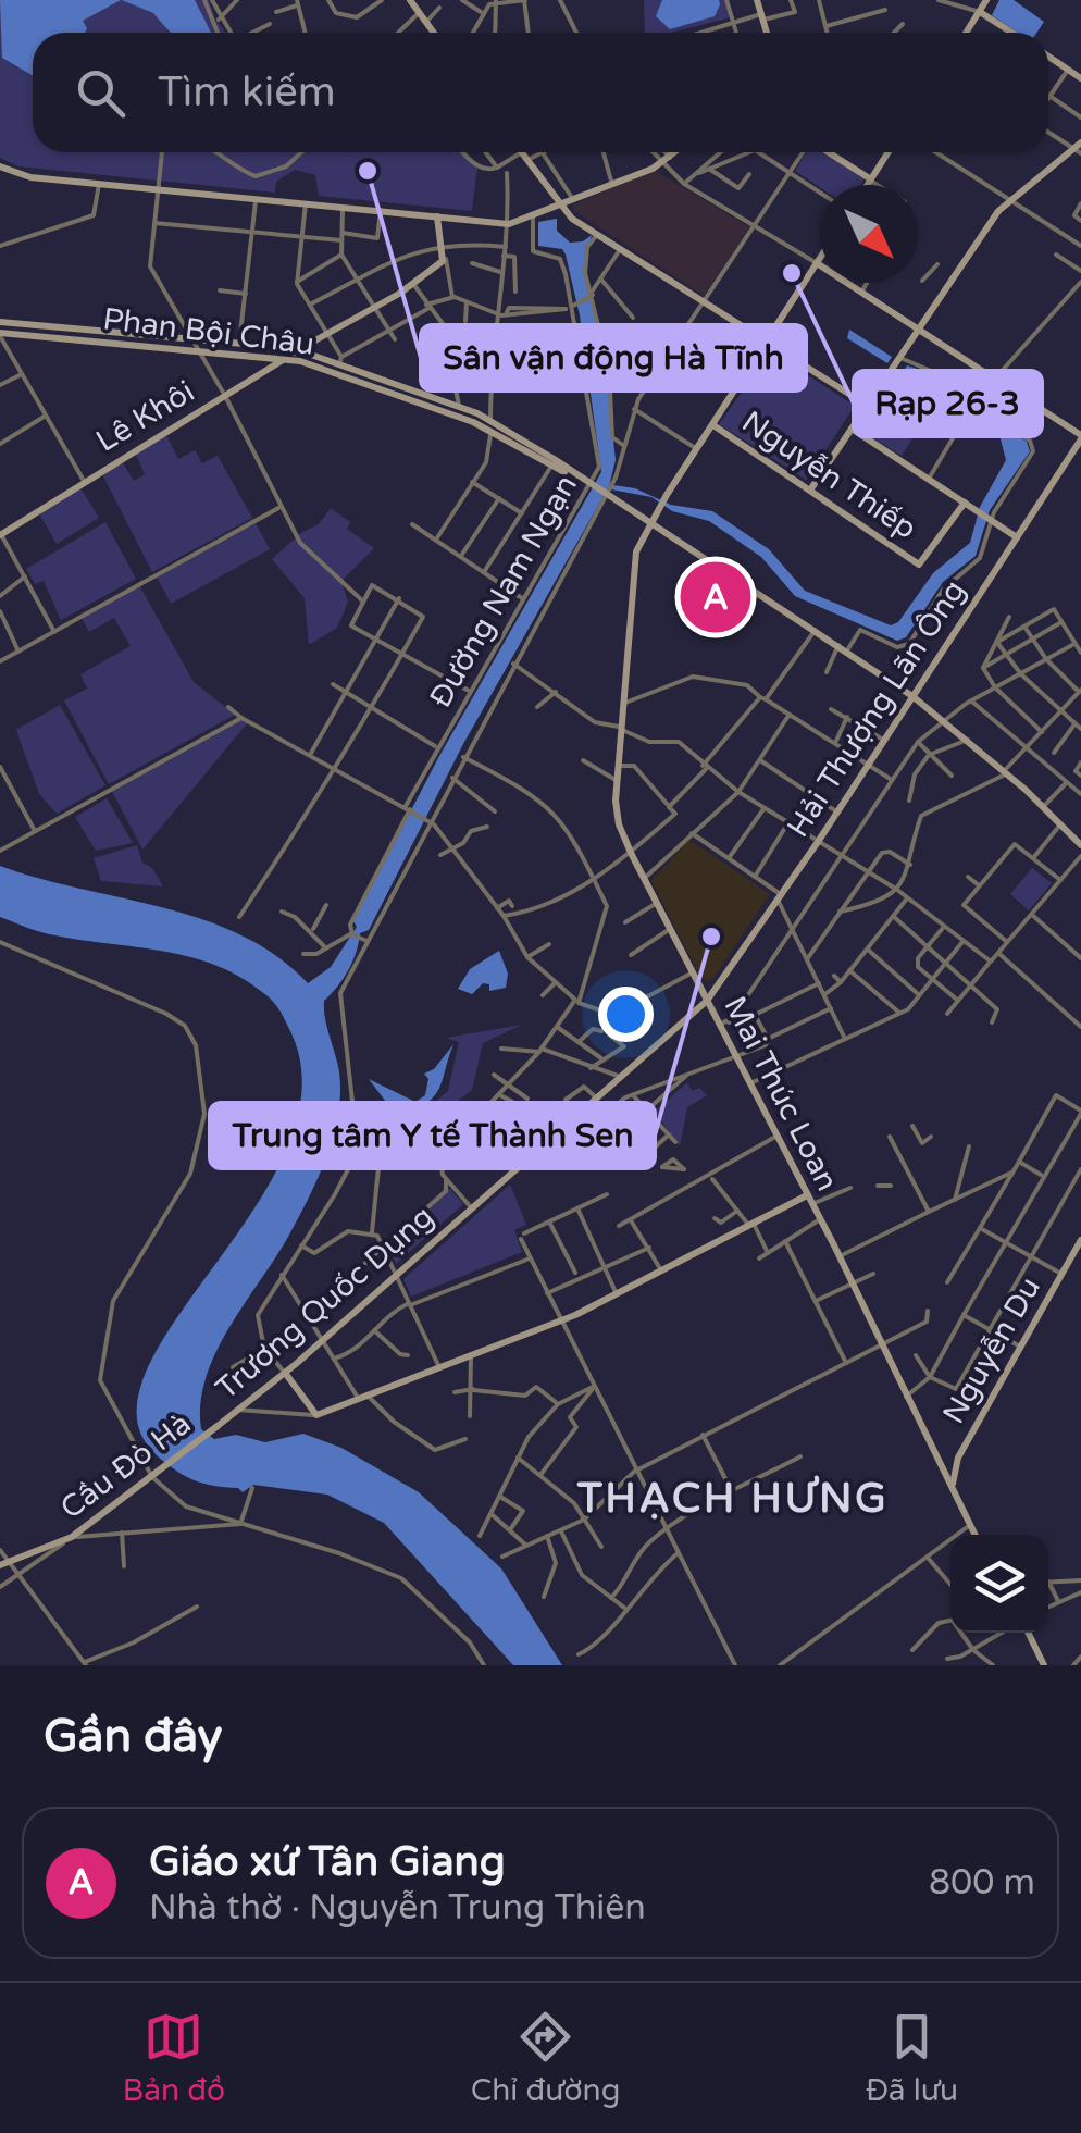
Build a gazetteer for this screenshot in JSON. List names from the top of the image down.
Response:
{
  "streets": {
    "street": [
      "Phan Bội Châu",
      "Lê Khôi",
      "Nguyễn Thiếp",
      "Đường Nam Ngạn",
      "Hải Thượng Lãn Ông",
      "Mai Thúc Loan",
      "Trương Quốc Dụng",
      "Nguyễn Du",
      "Cầu Đò Hà"
    ]
  },
  "crossings": [
    ["Phan Bội Châu", "Lê Khôi"],
    ["Nguyễn Thiếp", "Mai Thúc Loan"],
    ["Hải Thượng Lãn Ông", "Mai Thúc Loan"],
    ["Hải Thượng Lãn Ông", "Trương Quốc Dụng"],
    ["Mai Thúc Loan", "Trương Quốc Dụng"],
    ["Mai Thúc Loan", "Nguyễn Du"],
    ["Trương Quốc Dụng", "Cầu Đò Hà"]
  ],
  "districts": ["THẠCH HƯNG"],
  "places": ["Sân vận động Hà Tĩnh", "Rạp 26-3", "Trung tâm Y tế Thành Sen"],
  "north": "bottom right",
  "page": {
    "search": "Tìm kiếm",
    "pins": "A",
    "heading": "Gần đây",
    "list": [
      {
        "mark": "A",
        "name": "Giáo xứ Tân Giang",
        "note": "Nhà thờ · Nguyễn Trung Thiên",
        "value": "800 m"
      }
    ],
    "nav": ["Bản đồ", "Chỉ đường", "Đã lưu"]
  }
}
